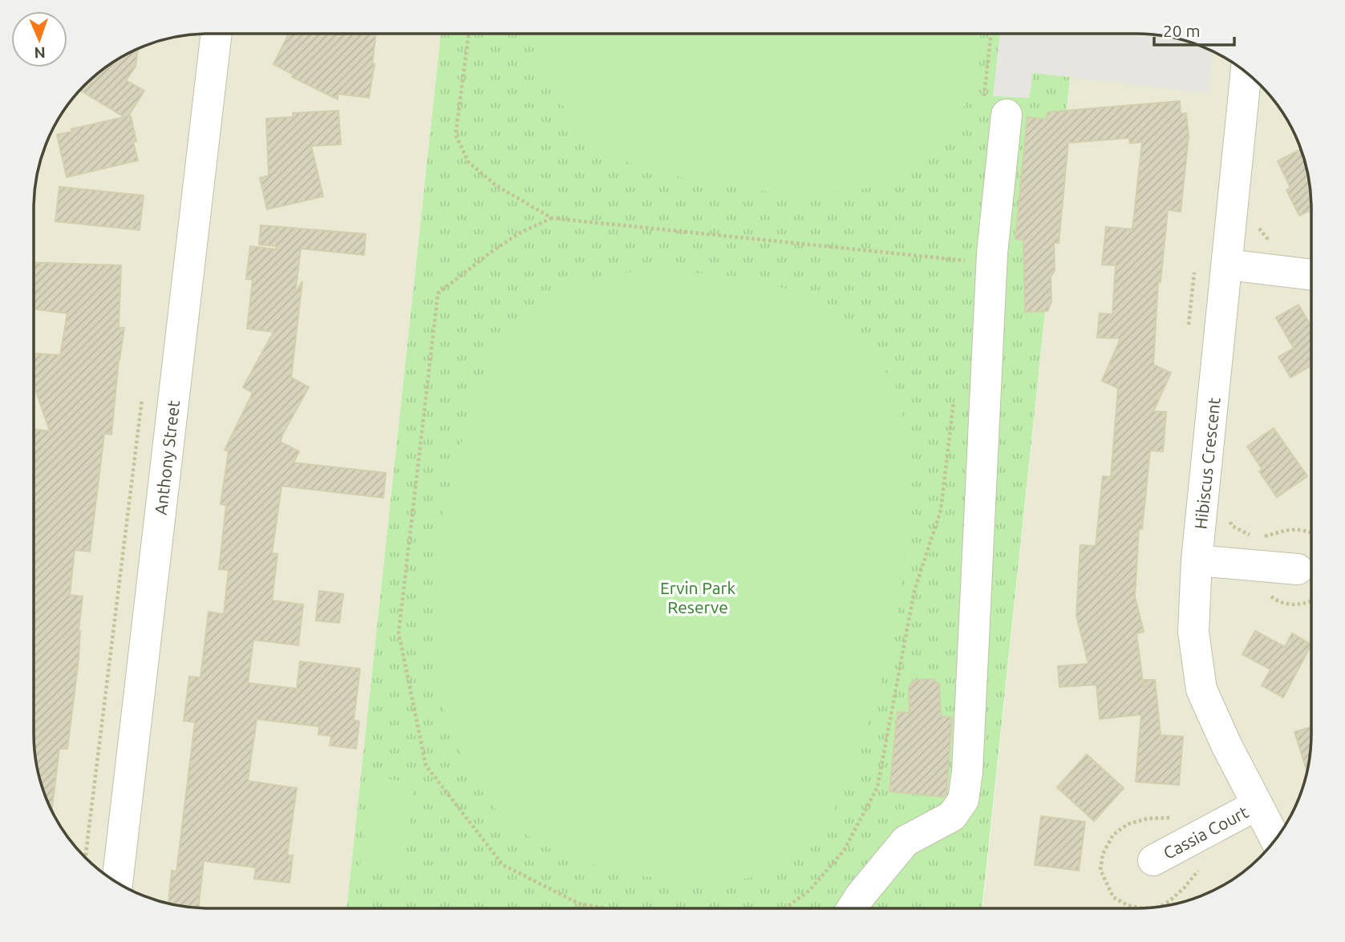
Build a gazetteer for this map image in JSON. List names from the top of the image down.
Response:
{
  "streets": {
    "street": ["Anthony Street", "Hibiscus Crescent", "Cassia Court"]
  },
  "crossings": [
    ["Hibiscus Crescent", "Cassia Court"]
  ],
  "parks": ["Ervin Park Reserve"],
  "scale_bar": "20 m",
  "north": "bottom"
}
